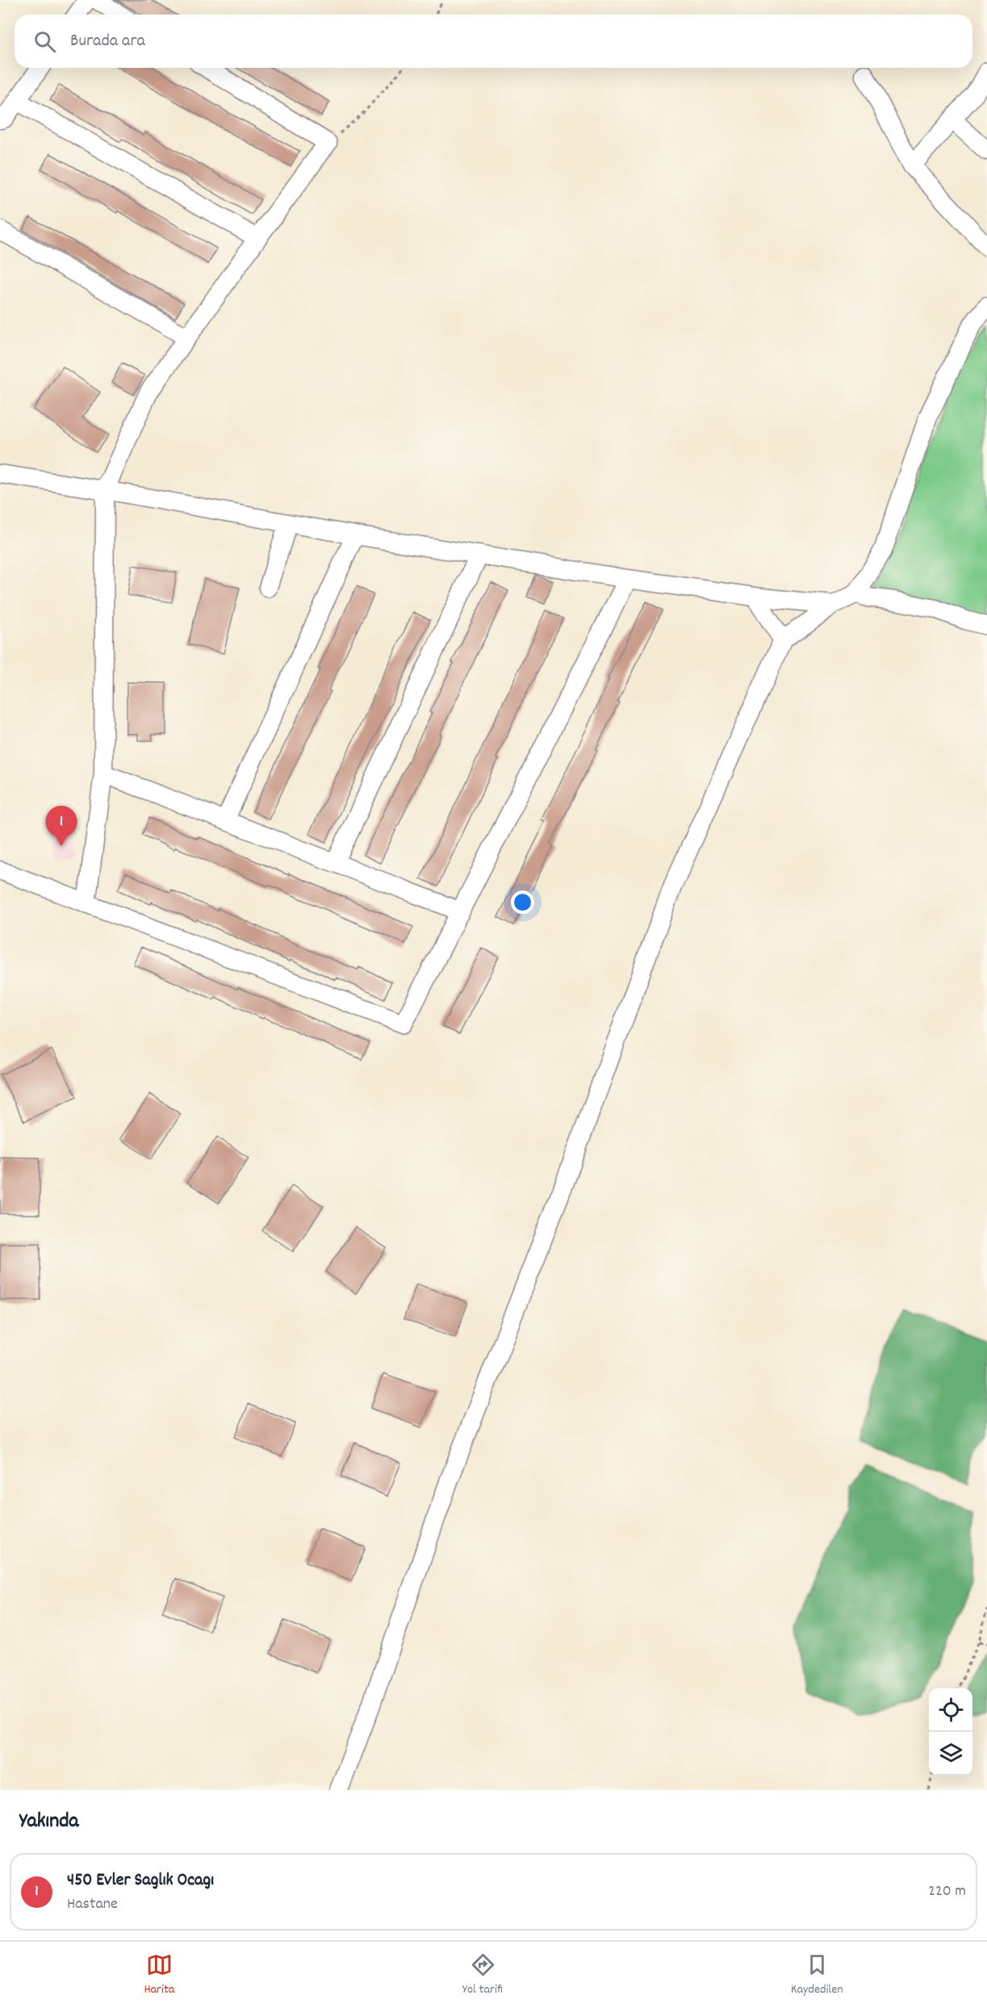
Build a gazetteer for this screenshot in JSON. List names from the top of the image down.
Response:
{
  "page": {
    "search": "Burada ara",
    "pins": "1",
    "heading": "Yakında",
    "list": [
      {
        "mark": "1",
        "name": "450 Evler Saglık Ocagı",
        "note": "Hastane",
        "value": "220 m"
      }
    ],
    "nav": ["Harita", "Yol tarifi", "Kaydedilen"]
  }
}
